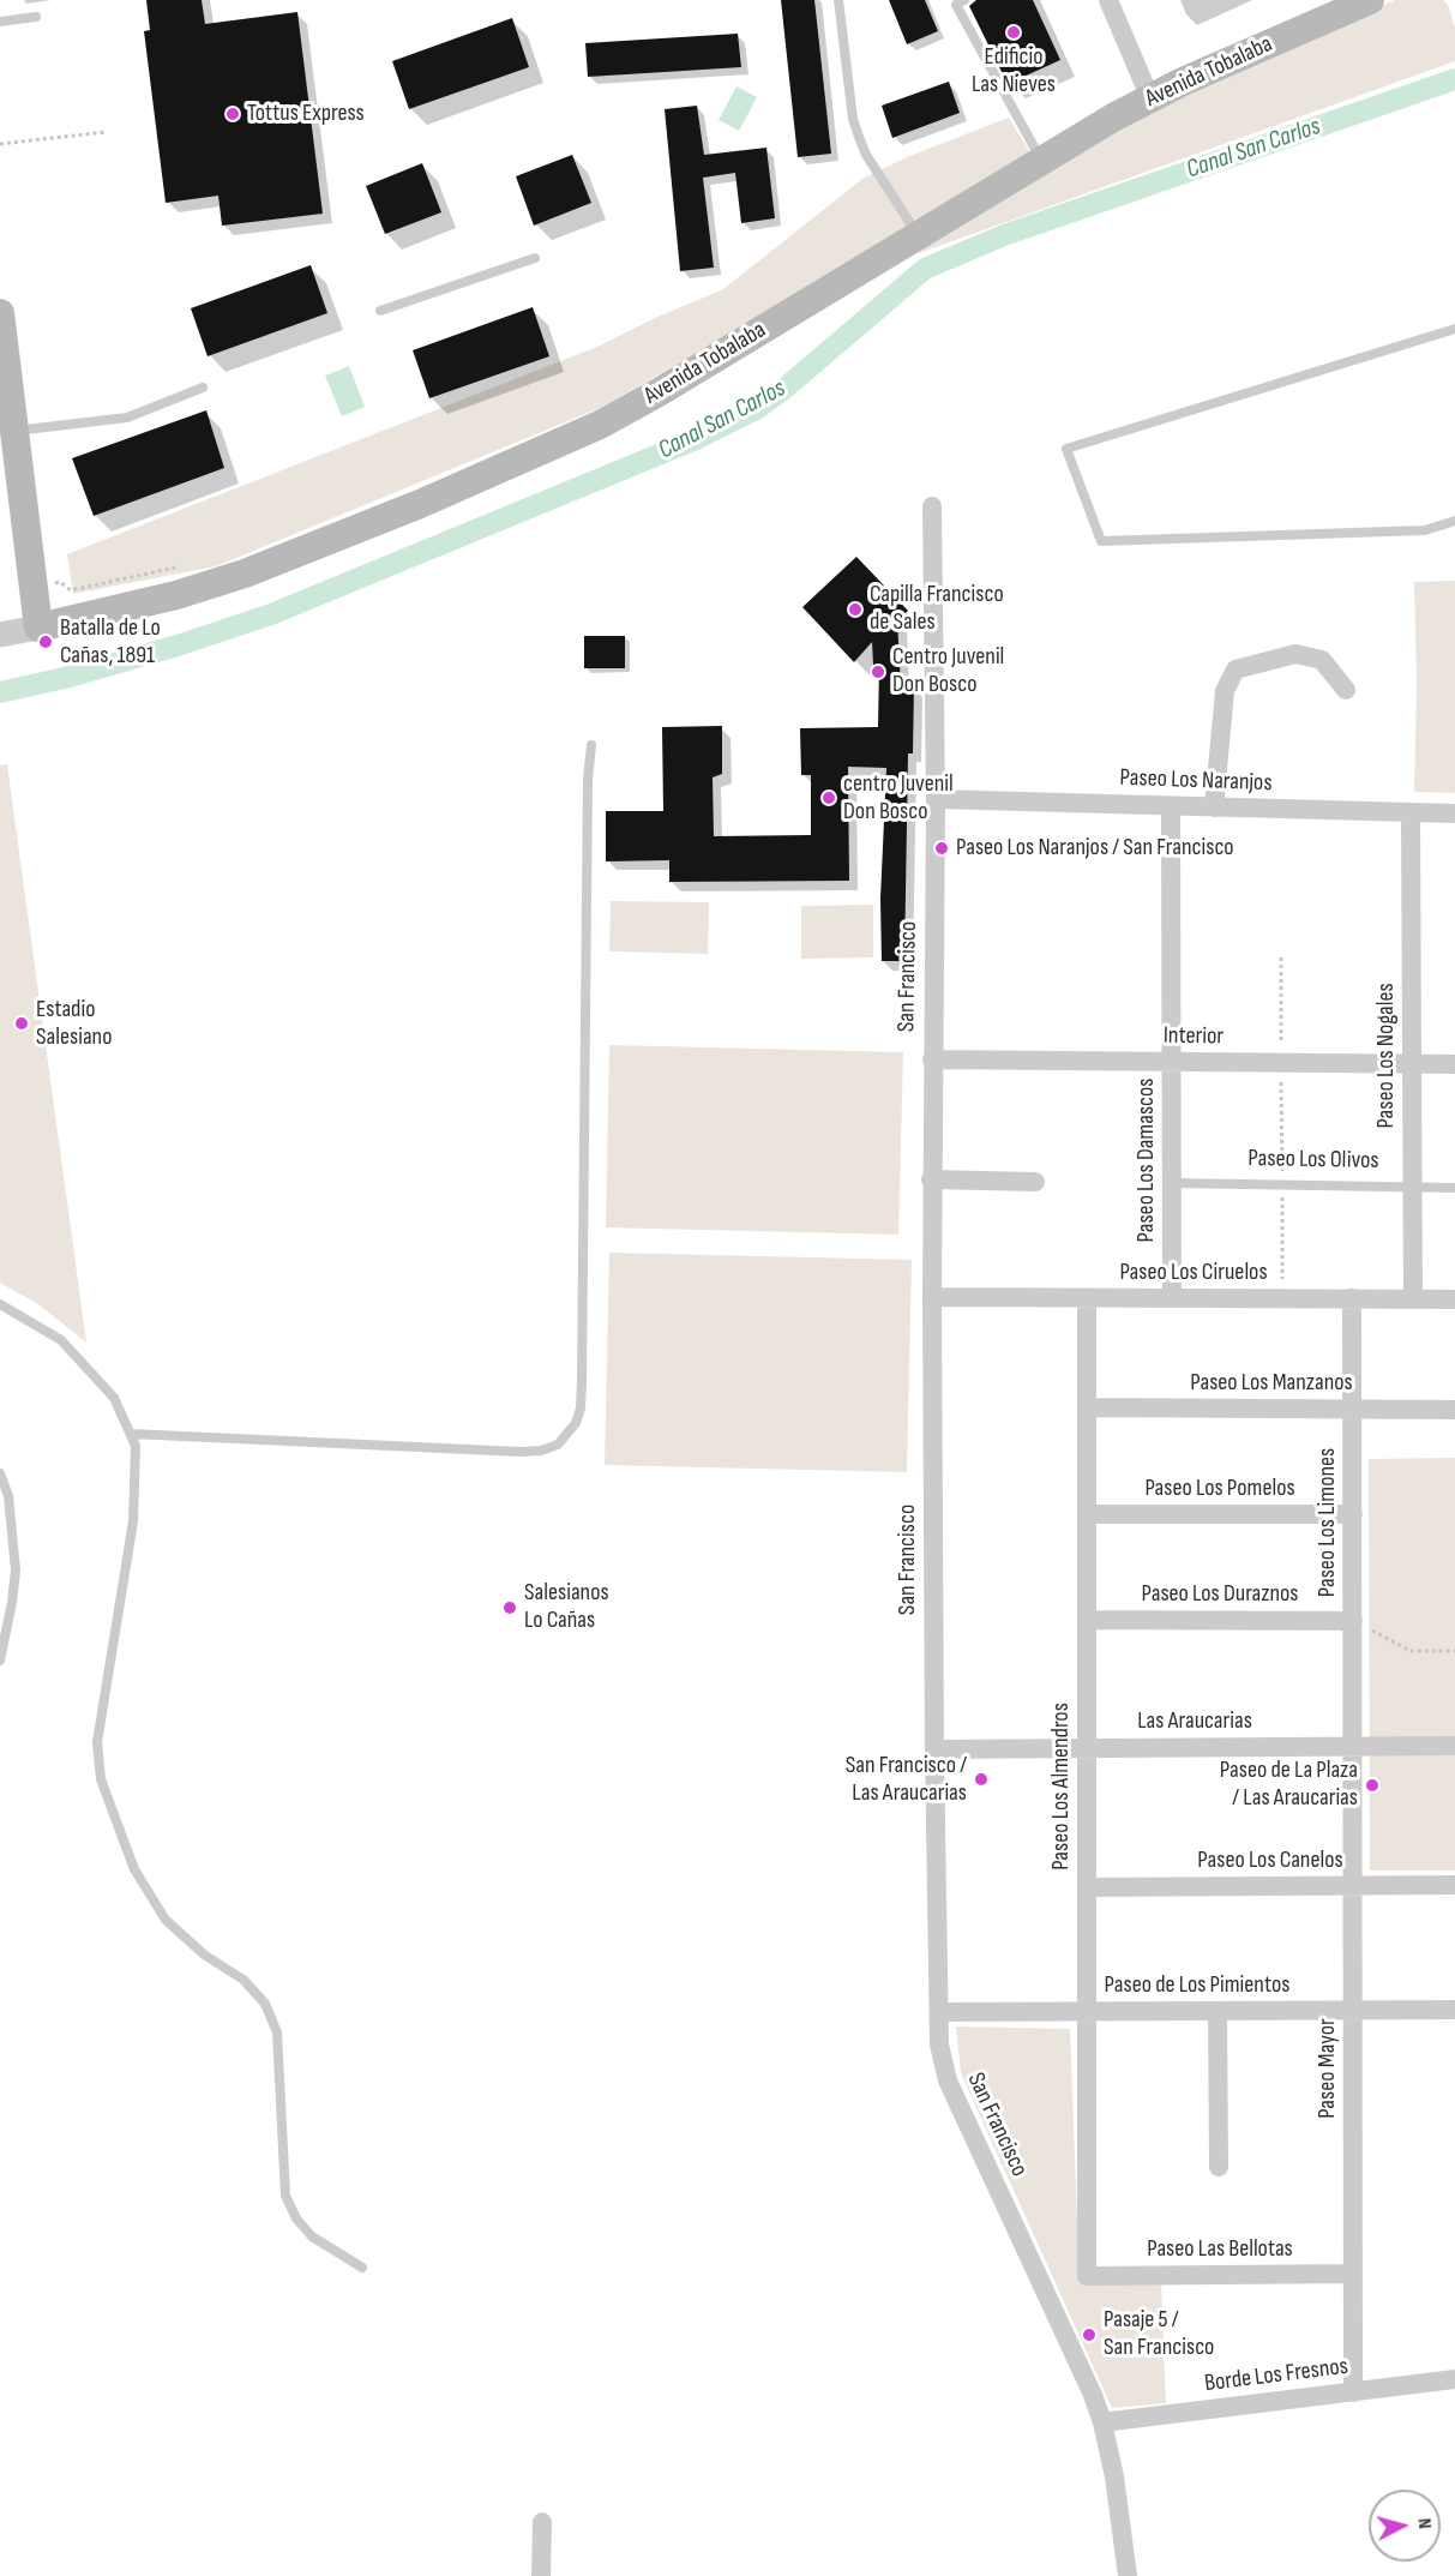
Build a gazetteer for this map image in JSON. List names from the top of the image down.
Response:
{
  "streets": {
    "main road": ["Avenida Tobalaba"],
    "street": [
      "Paseo Los Naranjos",
      "San Francisco",
      "Interior",
      "Paseo Los Nogales",
      "Paseo Los Damascos",
      "Paseo Los Ciruelos",
      "Paseo Los Manzanos",
      "Paseo Los Pomelos",
      "Paseo Los Limones",
      "Paseo Los Duraznos",
      "Las Araucarias",
      "Paseo Los Almendros",
      "Paseo Los Canelos",
      "Paseo de Los Pimientos",
      "Paseo Mayor",
      "Paseo Las Bellotas",
      "Borde Los Fresnos"
    ],
    "lane": ["Paseo Los Olivos"]
  },
  "crossings": [
    ["Paseo Los Naranjos", "San Francisco"],
    ["Paseo Los Naranjos", "Paseo Los Nogales"],
    ["Paseo Los Naranjos", "Paseo Los Damascos"],
    ["San Francisco", "Interior"],
    ["San Francisco", "Paseo Los Ciruelos"],
    ["San Francisco", "Las Araucarias"],
    ["San Francisco", "Paseo de Los Pimientos"],
    ["San Francisco", "Borde Los Fresnos"],
    ["Interior", "Paseo Los Nogales"],
    ["Interior", "Paseo Los Damascos"],
    ["Paseo Los Nogales", "Paseo Los Olivos"],
    ["Paseo Los Nogales", "Paseo Los Ciruelos"],
    ["Paseo Los Damascos", "Paseo Los Olivos"],
    ["Paseo Los Damascos", "Paseo Los Ciruelos"],
    ["Paseo Los Ciruelos", "Paseo Los Limones"],
    ["Paseo Los Ciruelos", "Paseo Los Almendros"],
    ["Paseo Los Manzanos", "Paseo Los Limones"],
    ["Paseo Los Manzanos", "Paseo Los Almendros"],
    ["Paseo Los Pomelos", "Paseo Los Limones"],
    ["Paseo Los Pomelos", "Paseo Los Almendros"],
    ["Paseo Los Limones", "Paseo Los Duraznos"],
    ["Paseo Los Limones", "Las Araucarias"],
    ["Paseo Los Limones", "Paseo Mayor"],
    ["Paseo Los Duraznos", "Paseo Los Almendros"],
    ["Las Araucarias", "Paseo Los Almendros"],
    ["Las Araucarias", "Paseo Mayor"],
    ["Paseo Los Almendros", "Paseo Los Canelos"],
    ["Paseo Los Almendros", "Paseo de Los Pimientos"],
    ["Paseo Los Almendros", "Paseo Las Bellotas"],
    ["Paseo Los Canelos", "Paseo Mayor"],
    ["Paseo de Los Pimientos", "Paseo Mayor"],
    ["Paseo Mayor", "Paseo Las Bellotas"],
    ["Paseo Mayor", "Borde Los Fresnos"]
  ],
  "water": ["Canal San Carlos"],
  "places": [
    "Edificio Las Nieves",
    "Tottus Express",
    "Capilla Francisco de Sales",
    "Batalla de Lo Cañas, 1891",
    "Centro Juvenil Don Bosco",
    "centro Juvenil Don Bosco",
    "Paseo Los Naranjos / San Francisco",
    "Estadio Salesiano",
    "Salesianos Lo Cañas",
    "San Francisco / Las Araucarias",
    "Paseo de La Plaza / Las Araucarias",
    "Pasaje 5 / San Francisco"
  ],
  "north": "right"
}
